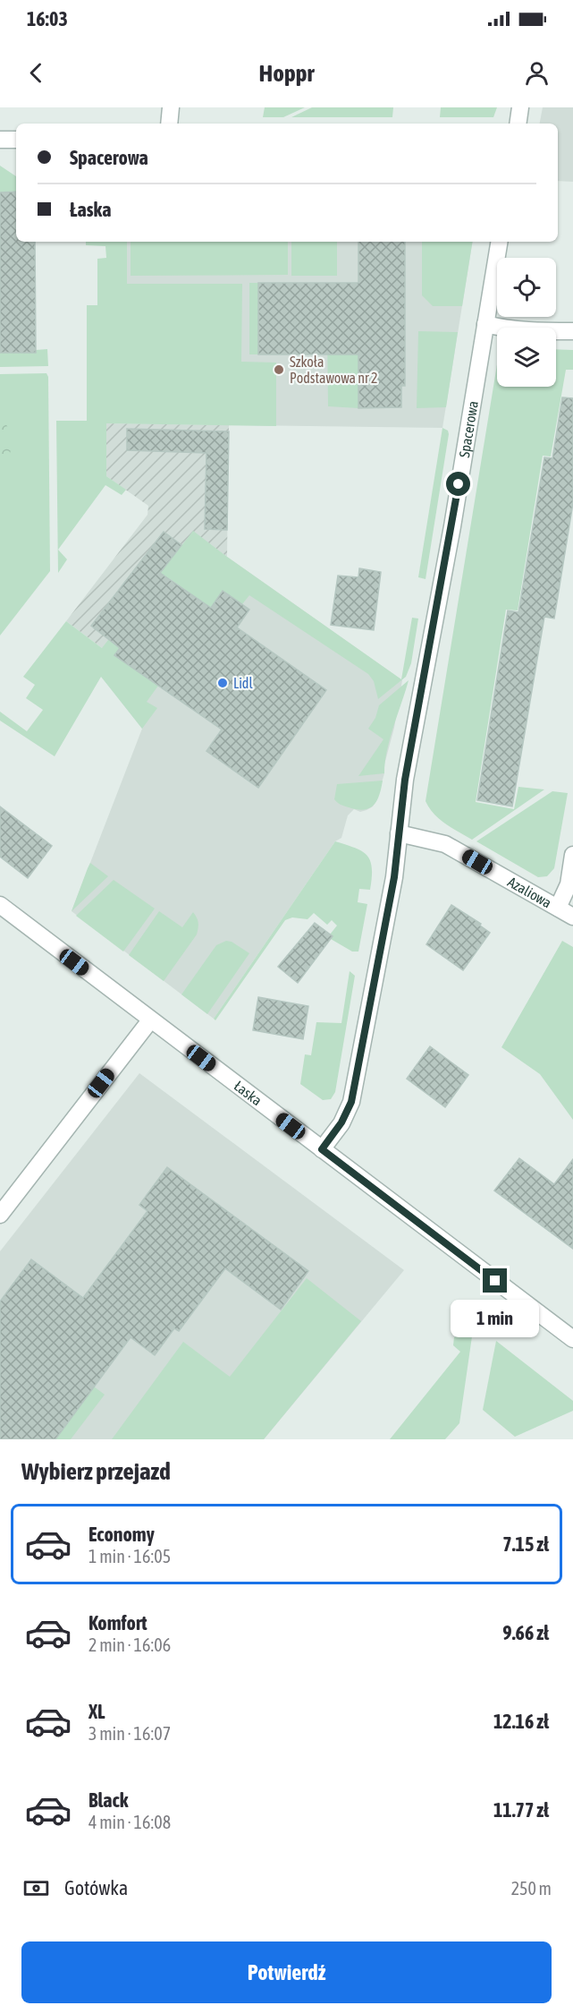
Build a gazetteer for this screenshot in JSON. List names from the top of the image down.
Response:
{
  "streets": {
    "street": ["Spacerowa", "Azaliowa", "Łaska"]
  },
  "crossings": [
    ["Spacerowa", "Azaliowa"],
    ["Spacerowa", "Łaska"]
  ],
  "places": ["Szkoła Podstawowa nr 2", "Lidl"],
  "page": {
    "status": "16:03",
    "header": "Hoppr",
    "banner": ["Spacerowa", "Łaska"],
    "bubble": "1 min",
    "heading": "Wybierz przejazd",
    "list": [
      {
        "name": "Economy",
        "note": "1 min · 16:05",
        "value": "7.15 zł"
      },
      {
        "name": "Komfort",
        "note": "2 min · 16:06",
        "value": "9.66 zł"
      },
      {
        "name": "XL",
        "note": "3 min · 16:07",
        "value": "12.16 zł"
      },
      {
        "name": "Black",
        "note": "4 min · 16:08",
        "value": "11.77 zł"
      }
    ],
    "pay": ["Gotówka", "250 m"],
    "buttons": "Potwierdź"
  }
}
